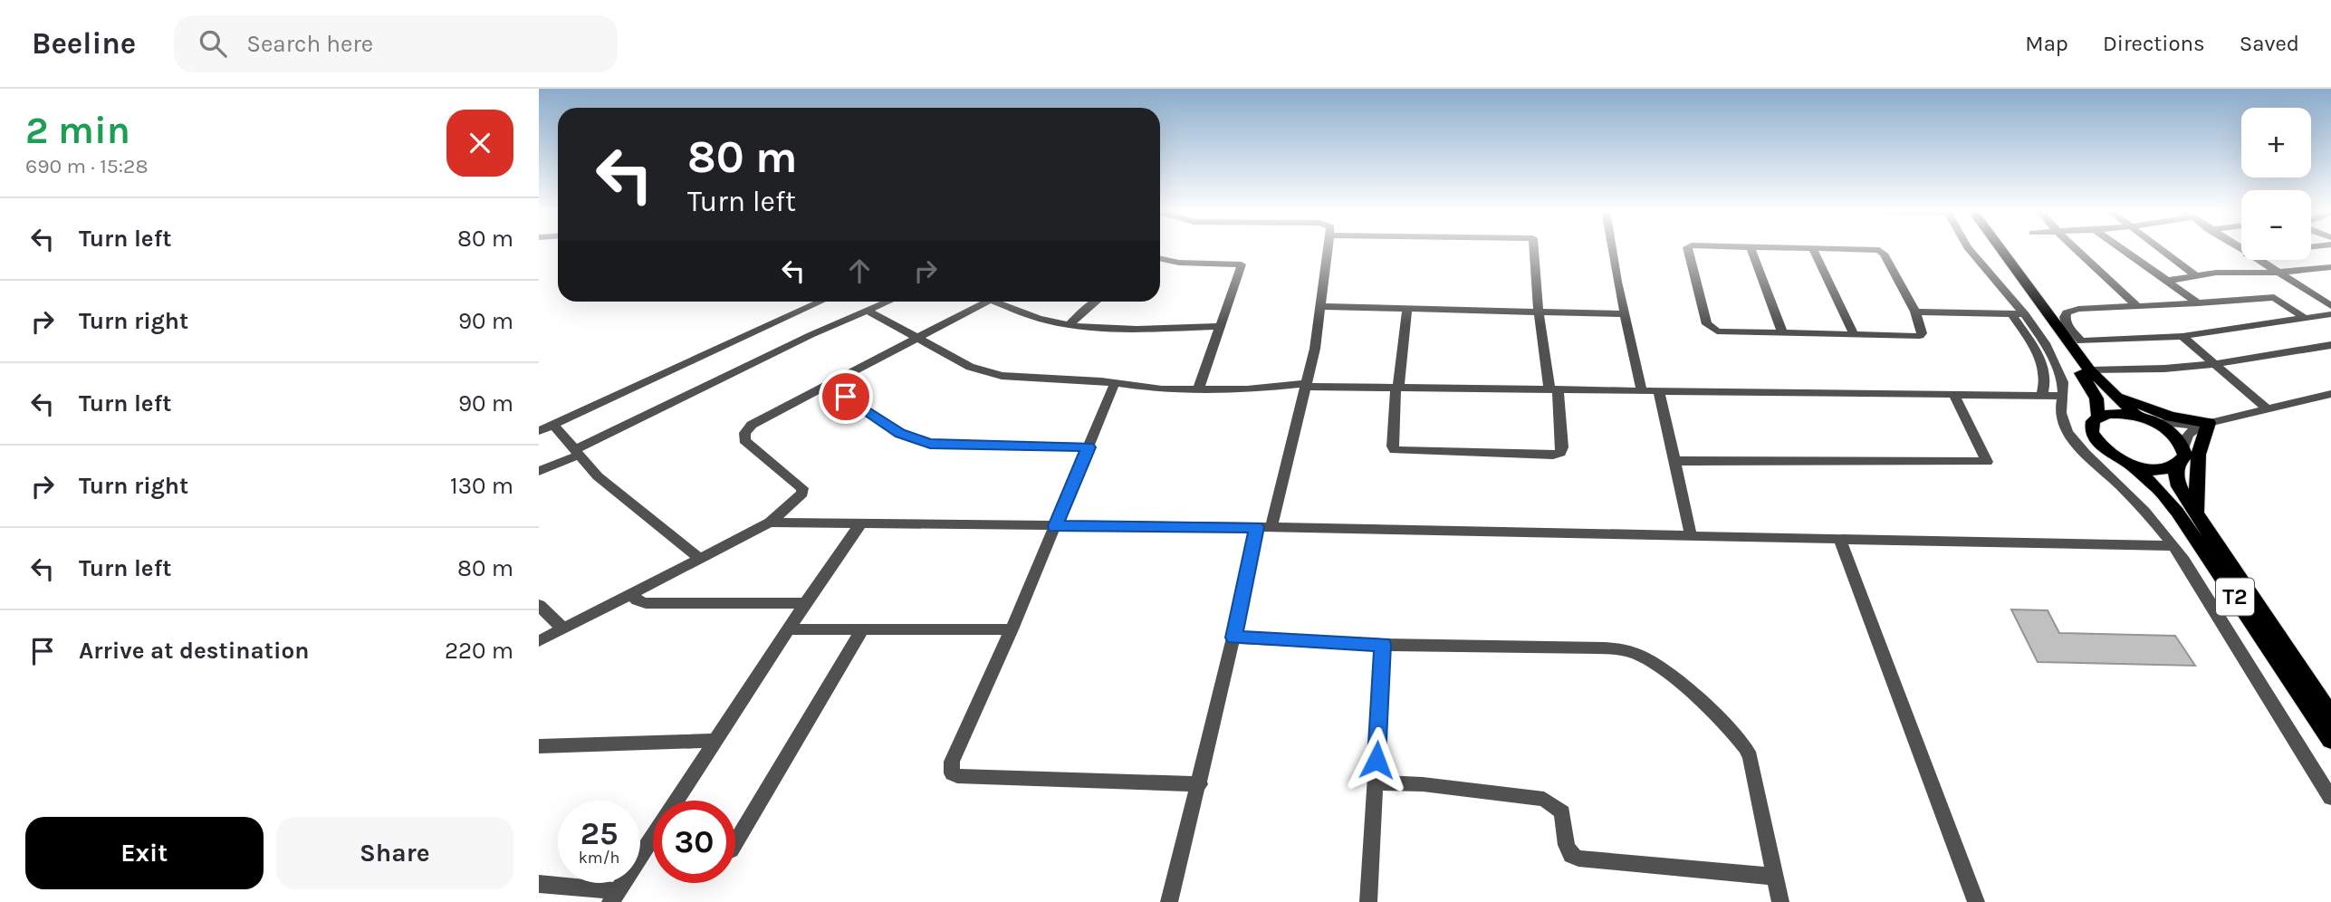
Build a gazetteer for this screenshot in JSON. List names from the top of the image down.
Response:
{
  "streets": {
    "main road": ["T2"]
  },
  "page": {
    "header": "Beeline",
    "search": "Search here",
    "nav": ["Map", "Directions", "Saved"],
    "heading": ["2 min", "690 m · 15:28"],
    "map_buttons": ["+", "−"],
    "turn": ["80 m", "Turn left"],
    "list": [
      {
        "name": "Turn left",
        "value": "80 m"
      },
      {
        "name": "Turn right",
        "value": "90 m"
      },
      {
        "name": "Turn left",
        "value": "90 m"
      },
      {
        "name": "Turn right",
        "value": "130 m"
      },
      {
        "name": "Turn left",
        "value": "80 m"
      },
      {
        "name": "Arrive at destination",
        "value": "220 m"
      }
    ],
    "speed": "25 km/h",
    "limit": "30",
    "buttons": ["Exit", "Share"]
  }
}
